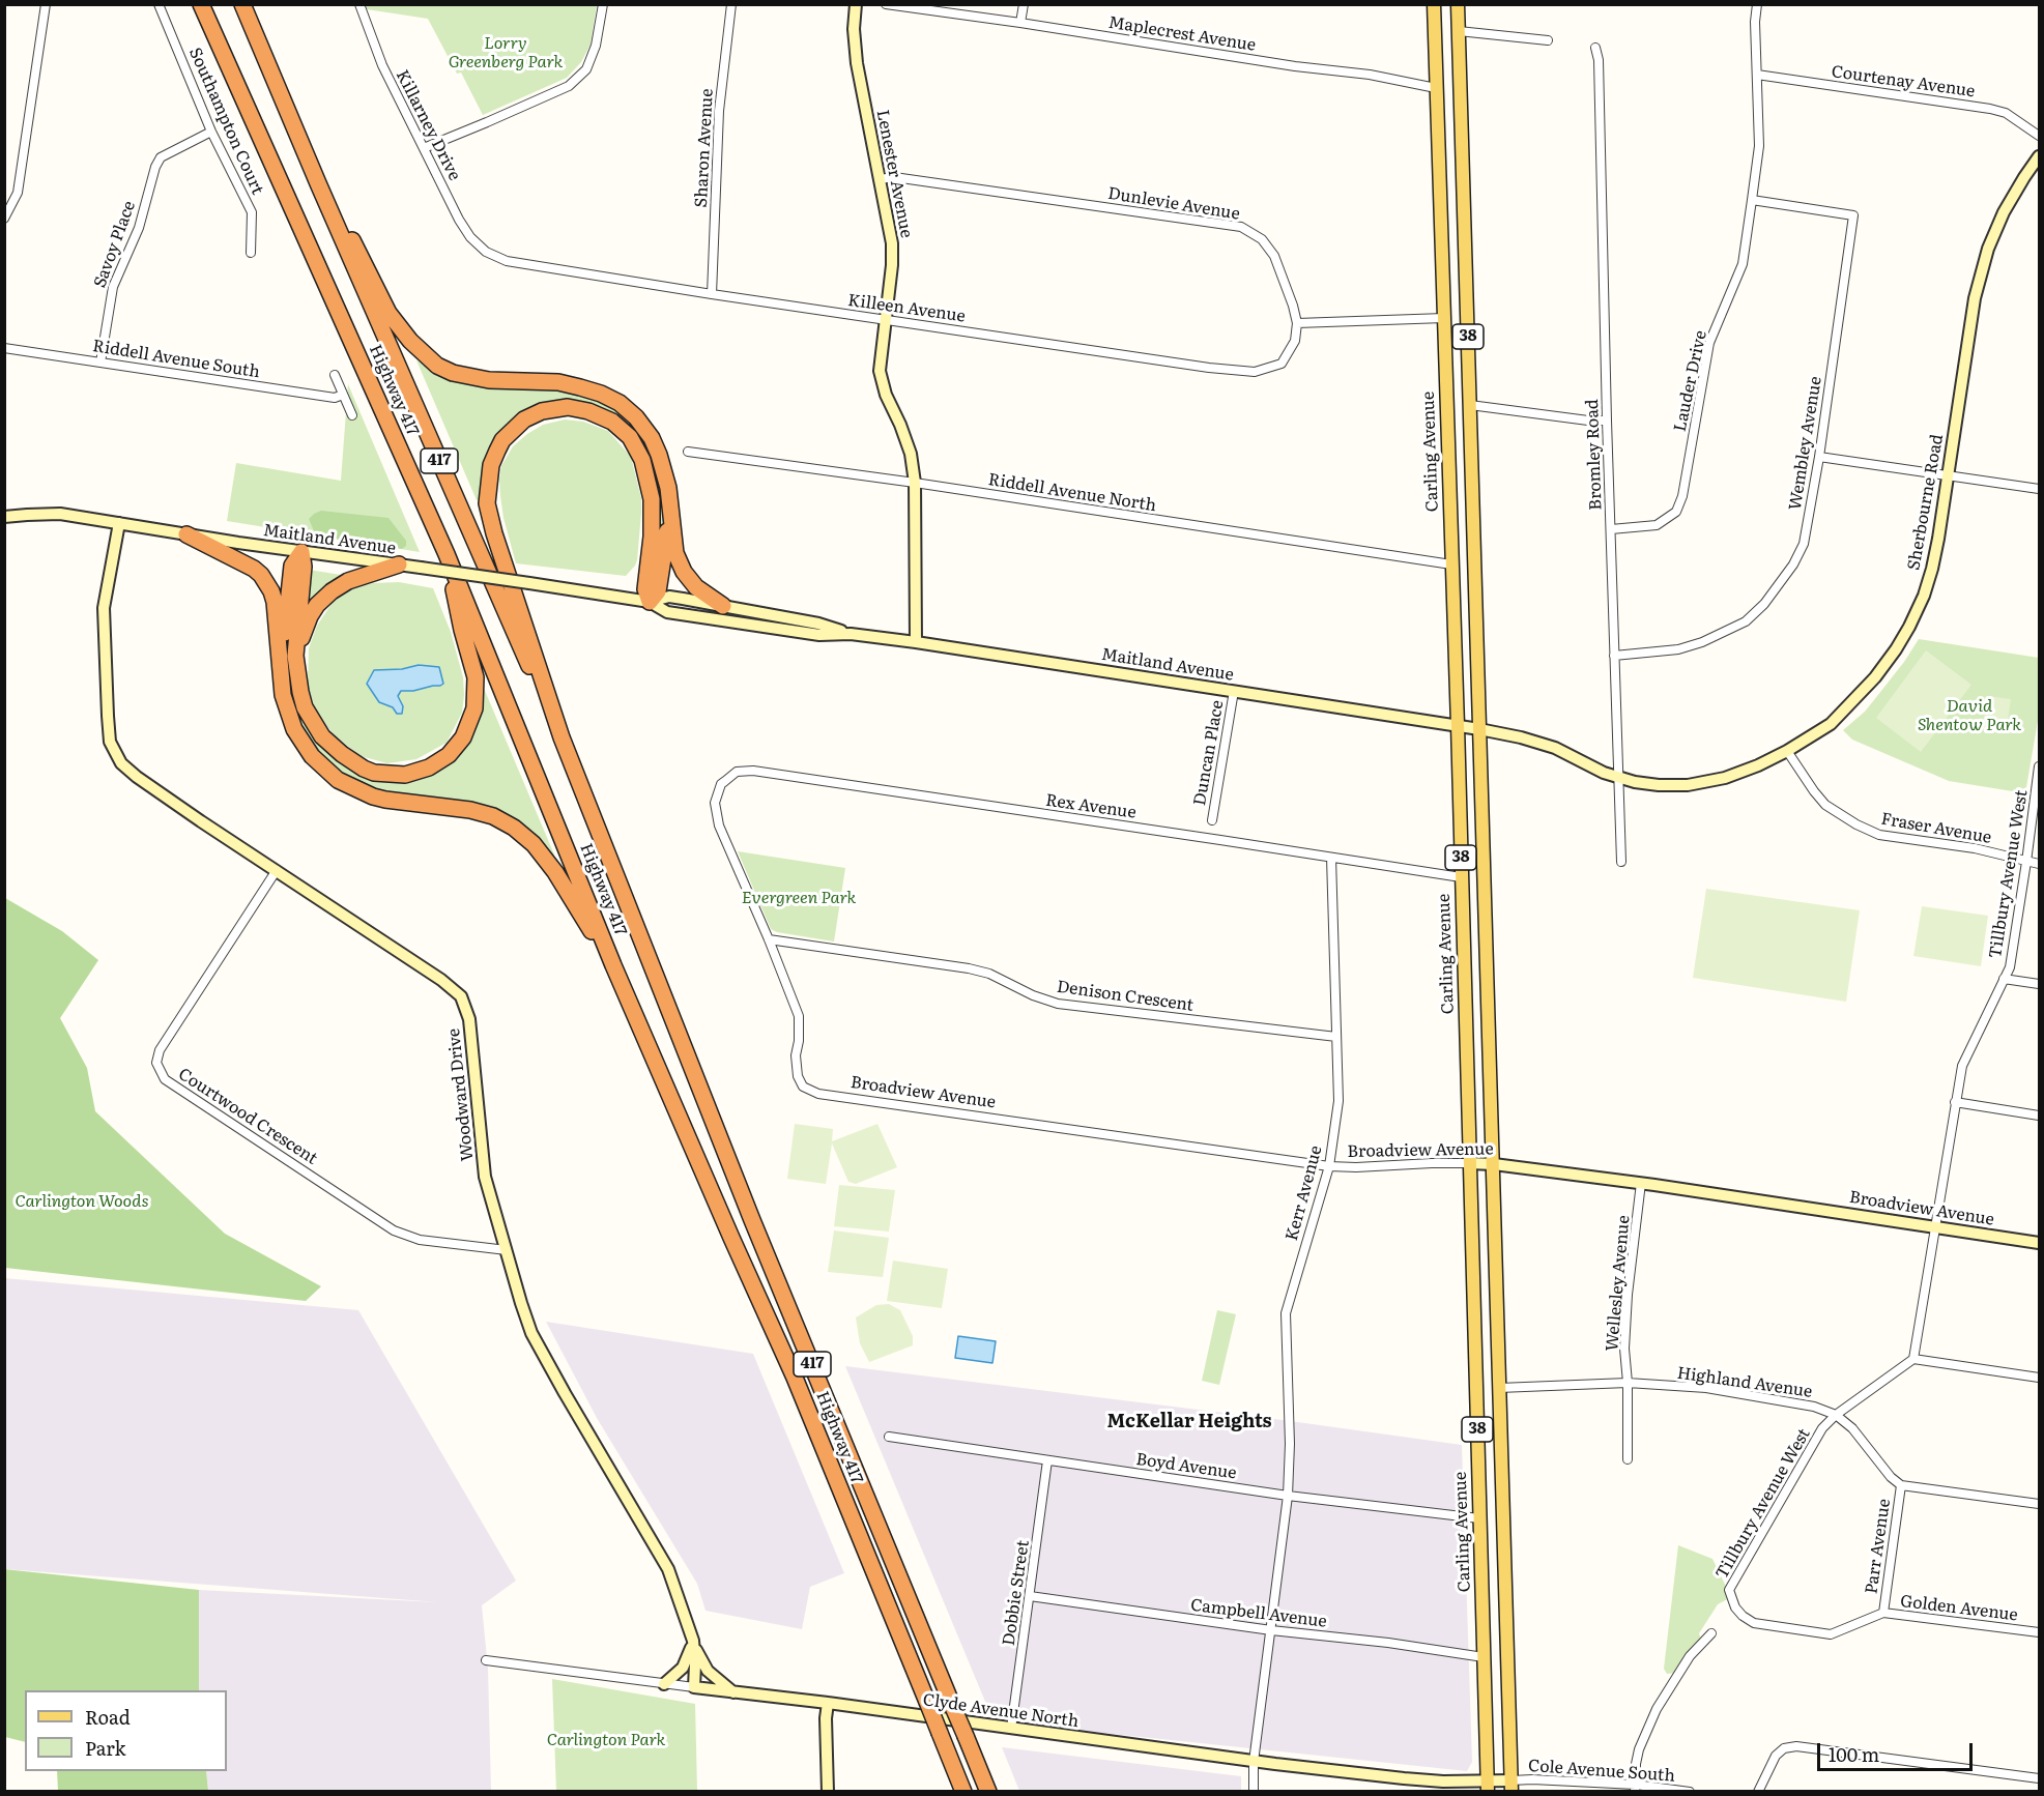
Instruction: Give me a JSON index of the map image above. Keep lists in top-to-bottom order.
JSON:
{
  "streets": {
    "highway": ["Highway 417", "417"],
    "main road": ["38", "Carling Avenue"],
    "street": [
      "Maplecrest Avenue",
      "Courtenay Avenue",
      "Southampton Court",
      "Killarney Drive",
      "Sharon Avenue",
      "Lenester Avenue",
      "Dunlevie Avenue",
      "Savoy Place",
      "Killeen Avenue",
      "Riddell Avenue South",
      "Lauder Drive",
      "Wembley Avenue",
      "Bromley Road",
      "Riddell Avenue North",
      "Sherbourne Road",
      "Maitland Avenue",
      "Duncan Place",
      "Rex Avenue",
      "Fraser Avenue",
      "Tillbury Avenue West",
      "Denison Crescent",
      "Broadview Avenue",
      "Woodward Drive",
      "Courtwood Crescent",
      "Kerr Avenue",
      "Wellesley Avenue",
      "Highland Avenue",
      "Boyd Avenue",
      "Parr Avenue",
      "Dobbie Street",
      "Golden Avenue",
      "Campbell Avenue",
      "Clyde Avenue North",
      "Cole Avenue South"
    ]
  },
  "crossings": [
    ["Maplecrest Avenue", "Carling Avenue"],
    ["Courtenay Avenue", "Lauder Drive"],
    ["Southampton Court", "Savoy Place"],
    ["Killarney Drive", "Killeen Avenue"],
    ["Sharon Avenue", "Killeen Avenue"],
    ["Lenester Avenue", "Dunlevie Avenue"],
    ["Lenester Avenue", "Killeen Avenue"],
    ["Lenester Avenue", "Riddell Avenue North"],
    ["Lenester Avenue", "Maitland Avenue"],
    ["Dunlevie Avenue", "Killeen Avenue"],
    ["Savoy Place", "Riddell Avenue South"],
    ["38", "Sherbourne Road"],
    ["38", "Maitland Avenue"],
    ["38", "Broadview Avenue"],
    ["38", "Highland Avenue"],
    ["38", "Clyde Avenue North"],
    ["38", "Cole Avenue South"],
    ["Lauder Drive", "Wembley Avenue"],
    ["Lauder Drive", "Bromley Road"],
    ["Wembley Avenue", "Bromley Road"],
    ["Carling Avenue", "Riddell Avenue North"],
    ["Carling Avenue", "Maitland Avenue"],
    ["Carling Avenue", "Rex Avenue"],
    ["Carling Avenue", "Broadview Avenue"],
    ["Carling Avenue", "Boyd Avenue"],
    ["Carling Avenue", "Campbell Avenue"],
    ["Carling Avenue", "Clyde Avenue North"],
    ["Bromley Road", "Sherbourne Road"],
    ["Sherbourne Road", "Maitland Avenue"],
    ["Sherbourne Road", "Fraser Avenue"],
    ["Maitland Avenue", "Duncan Place"],
    ["Maitland Avenue", "Woodward Drive"],
    ["Rex Avenue", "Denison Crescent"],
    ["Rex Avenue", "Broadview Avenue"],
    ["Rex Avenue", "Kerr Avenue"],
    ["Fraser Avenue", "Tillbury Avenue West"],
    ["Tillbury Avenue West", "Broadview Avenue"],
    ["Tillbury Avenue West", "Highland Avenue"],
    ["Tillbury Avenue West", "Golden Avenue"],
    ["Denison Crescent", "Broadview Avenue"],
    ["Denison Crescent", "Kerr Avenue"],
    ["Broadview Avenue", "Kerr Avenue"],
    ["Broadview Avenue", "Wellesley Avenue"],
    ["Woodward Drive", "Courtwood Crescent"],
    ["Woodward Drive", "Clyde Avenue North"],
    ["Kerr Avenue", "Boyd Avenue"],
    ["Kerr Avenue", "Campbell Avenue"],
    ["Kerr Avenue", "Clyde Avenue North"],
    ["Wellesley Avenue", "Highland Avenue"],
    ["Boyd Avenue", "Dobbie Street"],
    ["Parr Avenue", "Golden Avenue"],
    ["Dobbie Street", "Campbell Avenue"],
    ["Dobbie Street", "Clyde Avenue North"],
    ["Clyde Avenue North", "Cole Avenue South"]
  ],
  "districts": ["McKellar Heights"],
  "parks": [
    "Lorry Greenberg Park",
    "David Shentow Park",
    "Evergreen Park",
    "Carlington Woods",
    "Carlington Park"
  ],
  "legend": ["Road", "Park"],
  "scale_bar": "100 m"
}
